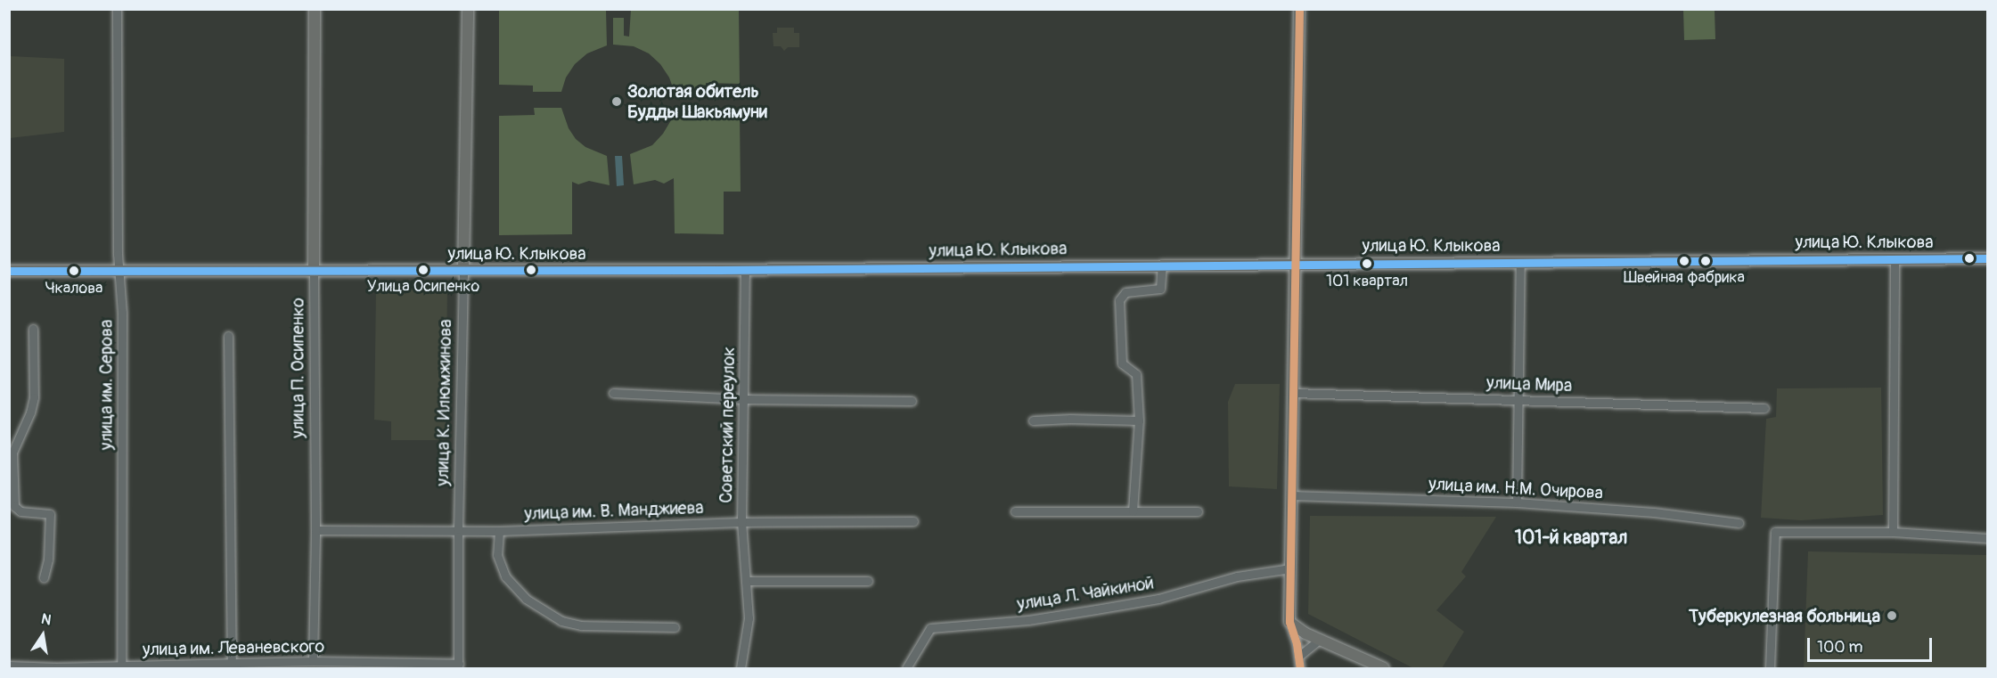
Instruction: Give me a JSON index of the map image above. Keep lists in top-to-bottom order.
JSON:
{
  "streets": {
    "main road": ["улица Ю. Клыкова", "улица П. Осипенко", "улица К. Илюмжинова"],
    "street": [
      "улица Мира",
      "улица им. Серова",
      "Советский переулок",
      "улица им. Н.М. Очирова",
      "улица им. В. Манджиева",
      "улица Л. Чайкиной",
      "улица им. Леваневского"
    ]
  },
  "crossings": [
    ["улица Ю. Клыкова", "улица П. Осипенко"],
    ["улица Ю. Клыкова", "улица им. Серова"],
    ["улица Ю. Клыкова", "улица К. Илюмжинова"],
    ["улица Ю. Клыкова", "Советский переулок"],
    ["улица П. Осипенко", "улица им. В. Манджиева"],
    ["улица П. Осипенко", "улица им. Леваневского"],
    ["улица им. Серова", "улица им. Леваневского"],
    ["улица К. Илюмжинова", "улица им. В. Манджиева"],
    ["улица К. Илюмжинова", "улица им. Леваневского"],
    ["Советский переулок", "улица им. В. Манджиева"]
  ],
  "districts": ["101-й квартал"],
  "places": [
    "Золотая обитель Будды Шакьямуни",
    "Швейная фабрика",
    "101 квартал",
    "Улица Осипенко",
    "Чкалова",
    "Туберкулезная больница"
  ],
  "scale_bar": "100 m",
  "north": "top"
}
